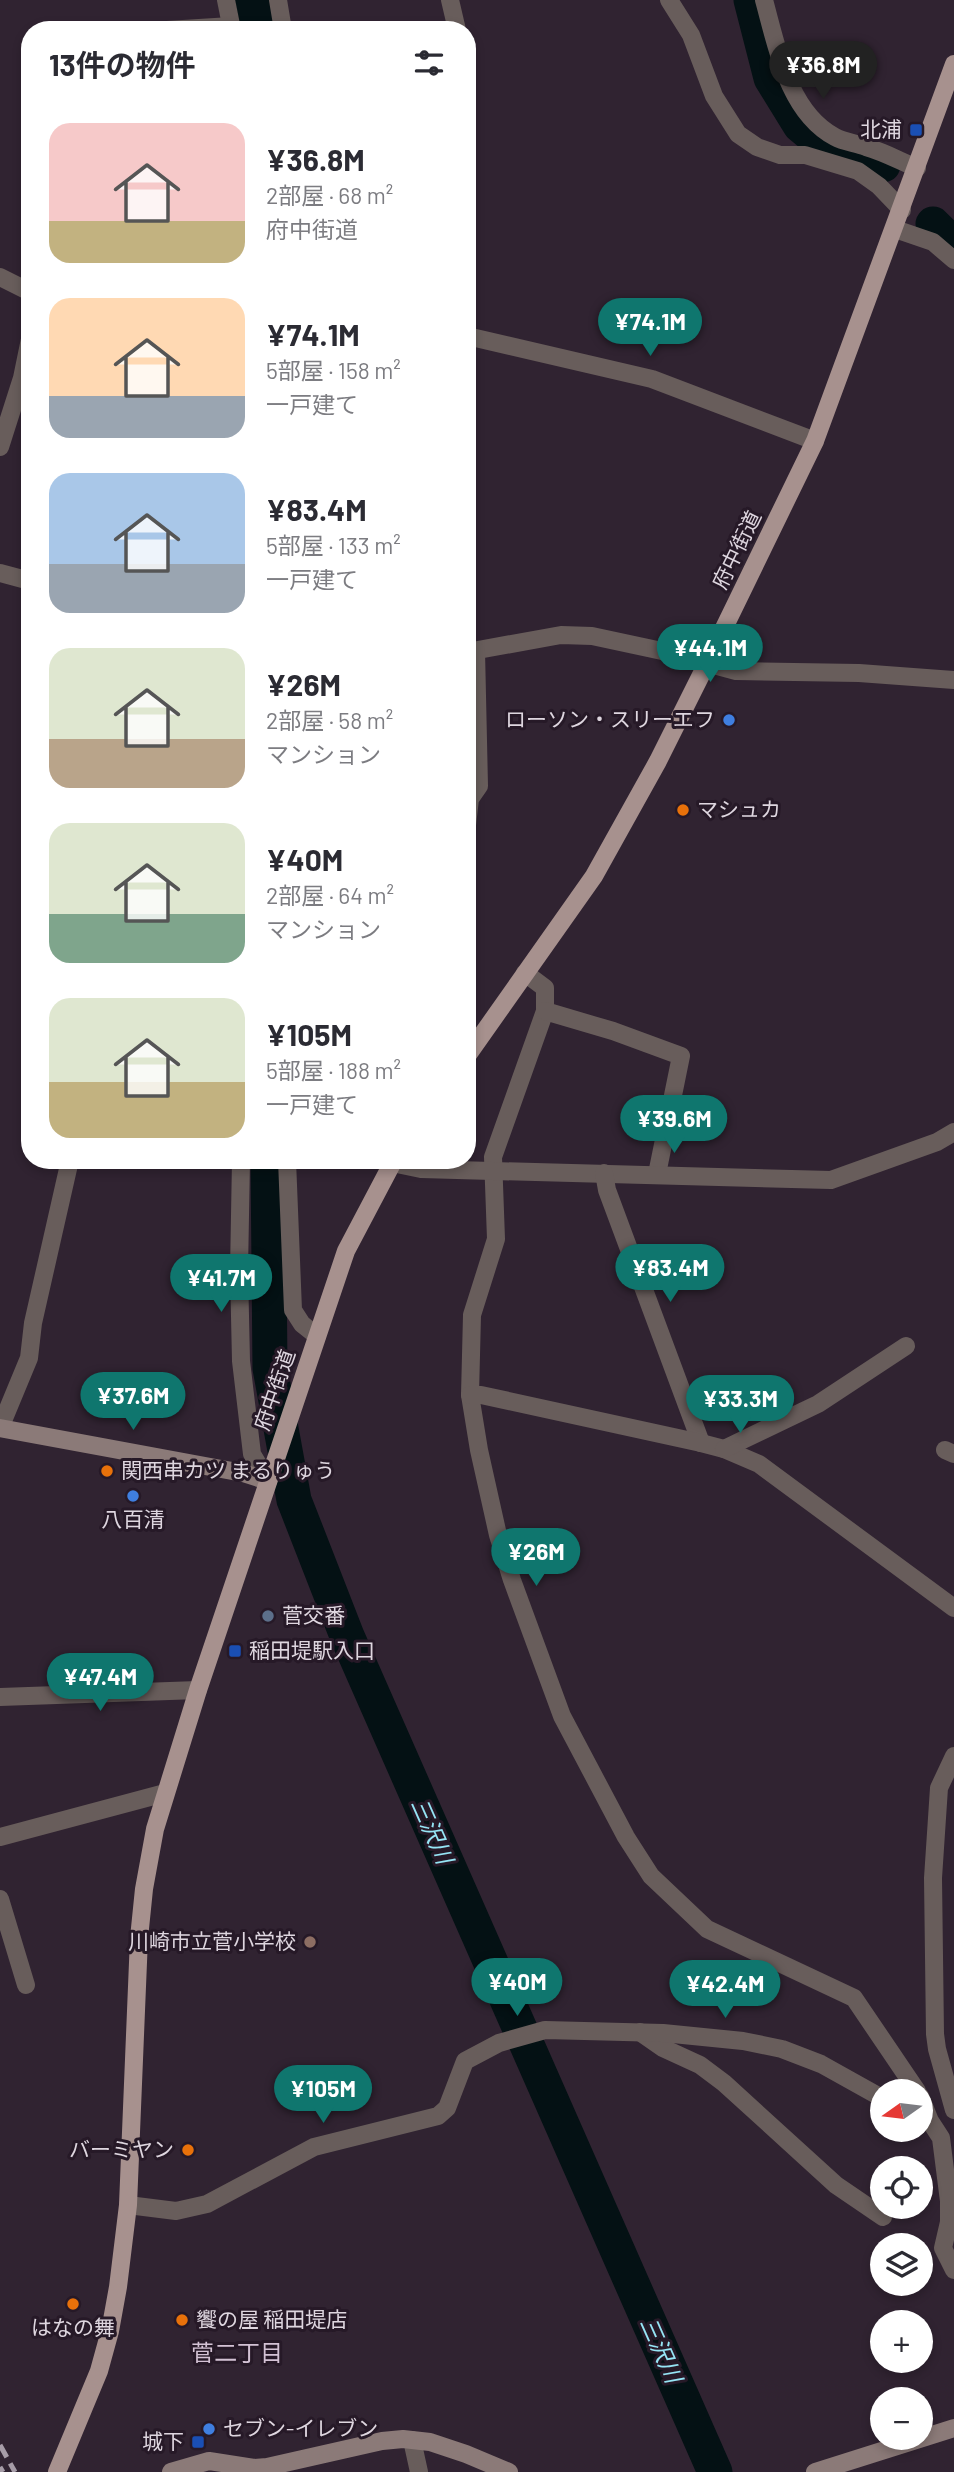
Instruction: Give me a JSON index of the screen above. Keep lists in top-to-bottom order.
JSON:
{
  "streets": {
    "main road": ["府中街道"]
  },
  "districts": ["菅二丁目"],
  "water": ["三沢川"],
  "places": {
    "transit": ["北浦", "稲田堤駅入口", "城下"],
    "other": [
      "ローソン・スリーエフ",
      "マシュカ",
      "関西串カツ まるりゅう",
      "八百清",
      "菅交番",
      "川崎市立菅小学校",
      "バーミヤン",
      "はなの舞",
      "饗の屋 稲田堤店",
      "セブン-イレブン"
    ]
  },
  "north": "left",
  "page": {
    "heading": "13件の物件",
    "price": [
      "¥36.8M",
      "¥74.1M",
      "¥44.1M",
      "¥39.6M",
      "¥83.4M",
      "¥41.7M",
      "¥37.6M",
      "¥33.3M",
      "¥26M",
      "¥47.4M",
      "¥40M",
      "¥42.4M",
      "¥105M"
    ],
    "list": [
      {
        "name": "¥36.8M",
        "note": "2部屋 · 68 m² · 府中街道"
      },
      {
        "name": "¥74.1M",
        "note": "5部屋 · 158 m² · 一戸建て"
      },
      {
        "name": "¥83.4M",
        "note": "5部屋 · 133 m² · 一戸建て"
      },
      {
        "name": "¥26M",
        "note": "2部屋 · 58 m² · マンション"
      },
      {
        "name": "¥40M",
        "note": "2部屋 · 64 m² · マンション"
      },
      {
        "name": "¥105M",
        "note": "5部屋 · 188 m² · 一戸建て"
      }
    ],
    "map_buttons": ["+", "−"]
  }
}
